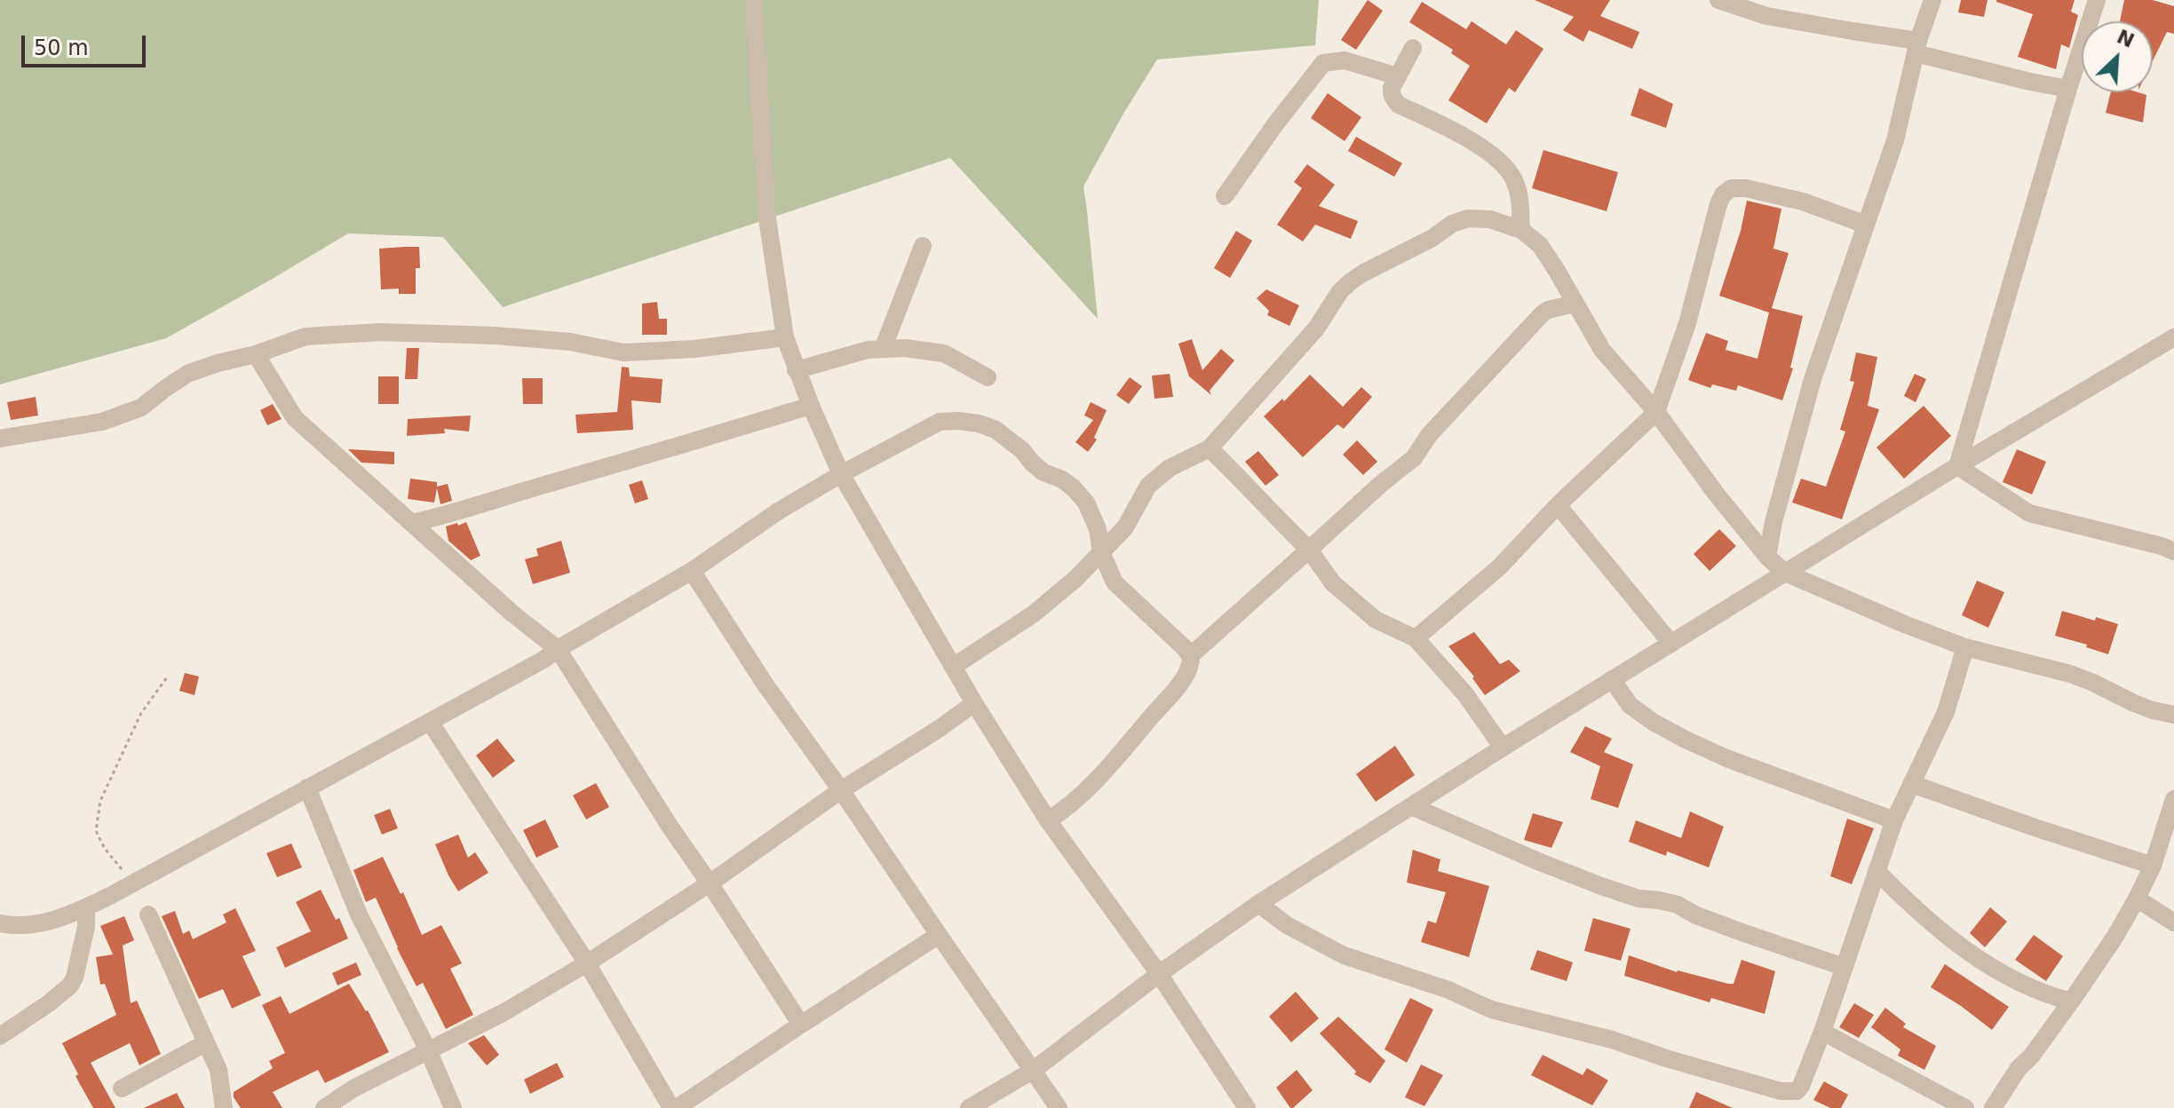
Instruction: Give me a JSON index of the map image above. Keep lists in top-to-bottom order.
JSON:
{
  "scale_bar": "50 m",
  "north": "top right"
}
